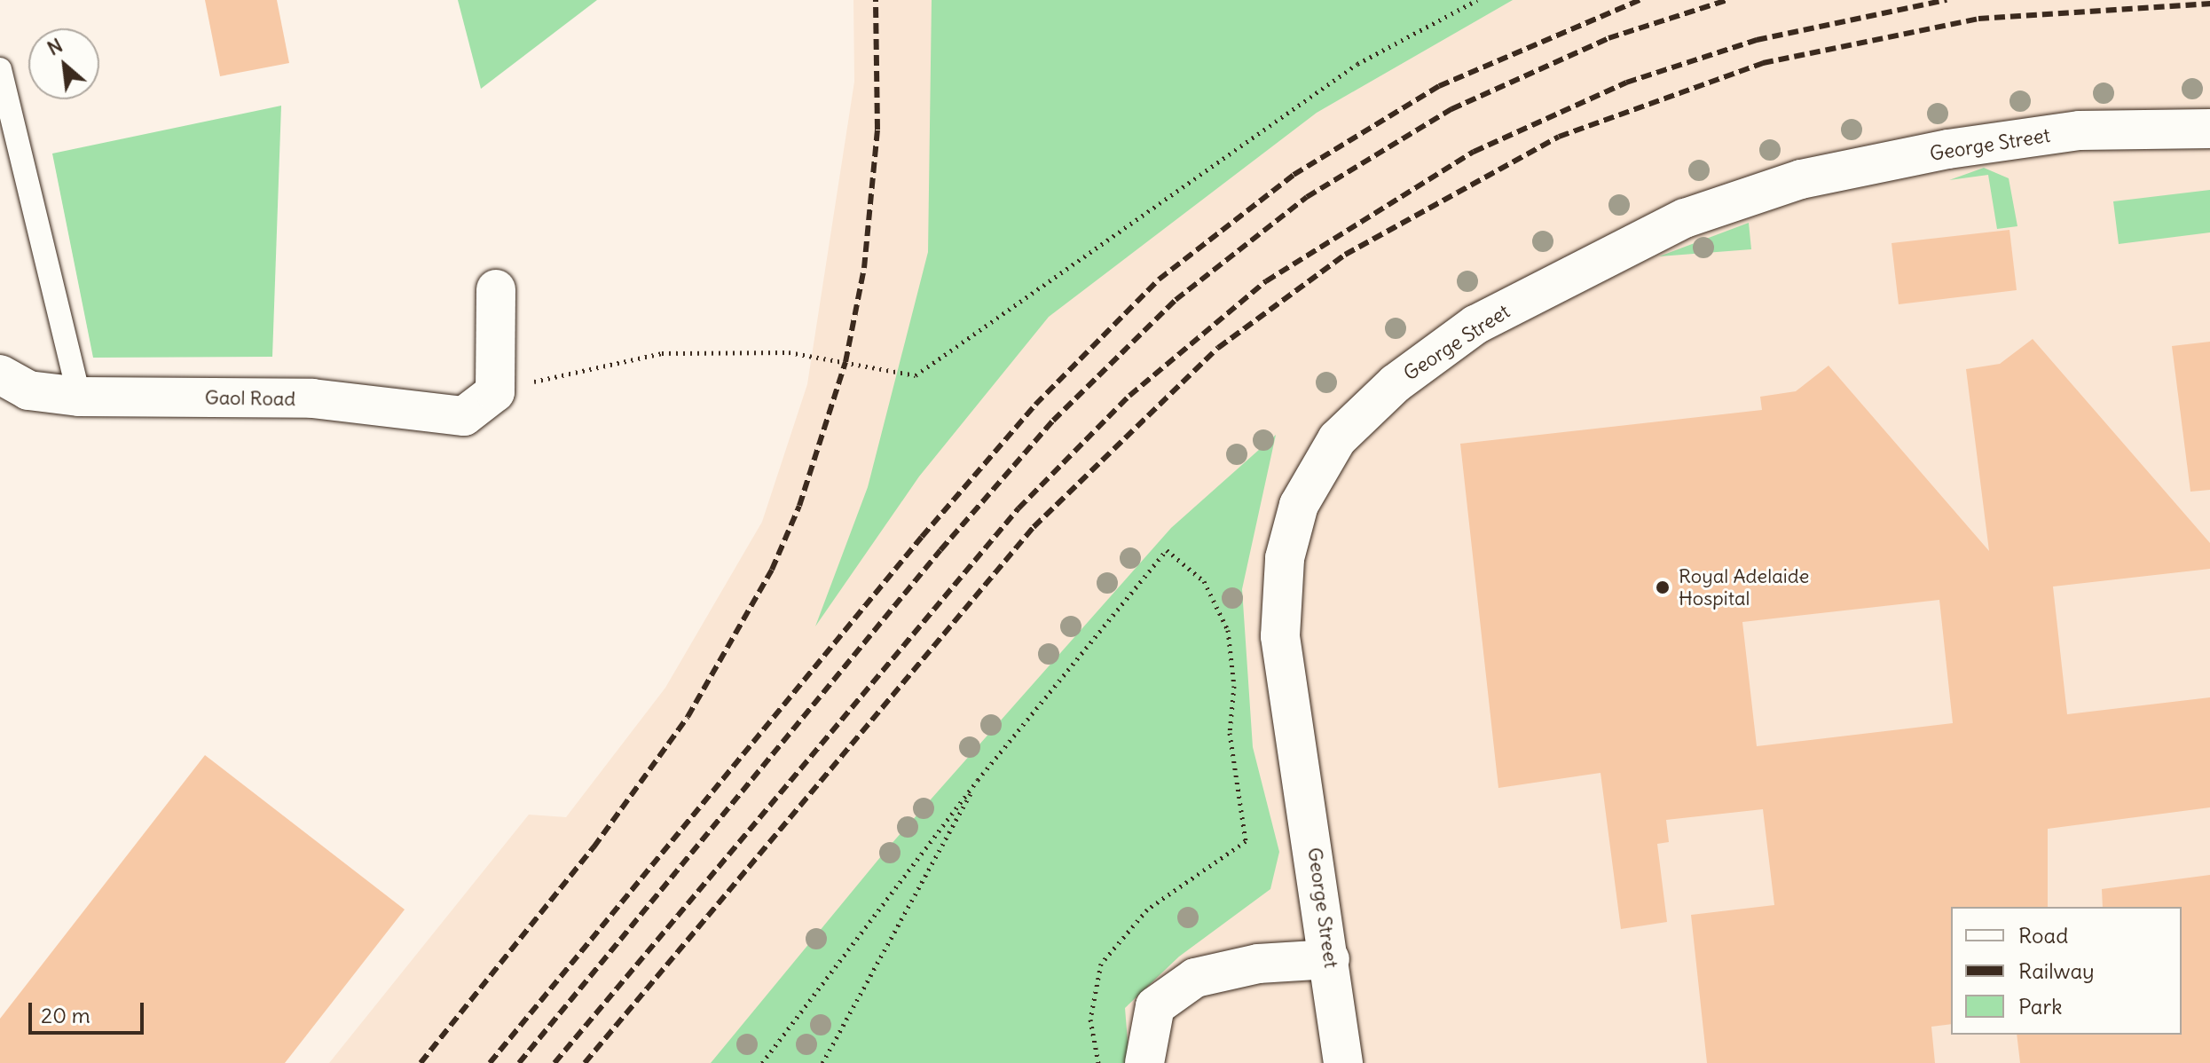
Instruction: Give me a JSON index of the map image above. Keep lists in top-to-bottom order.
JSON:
{
  "streets": {
    "street": ["George Street", "Gaol Road"]
  },
  "places": ["Royal Adelaide Hospital"],
  "legend": ["Road", "Railway", "Park"],
  "scale_bar": "20 m",
  "north": "top left"
}
